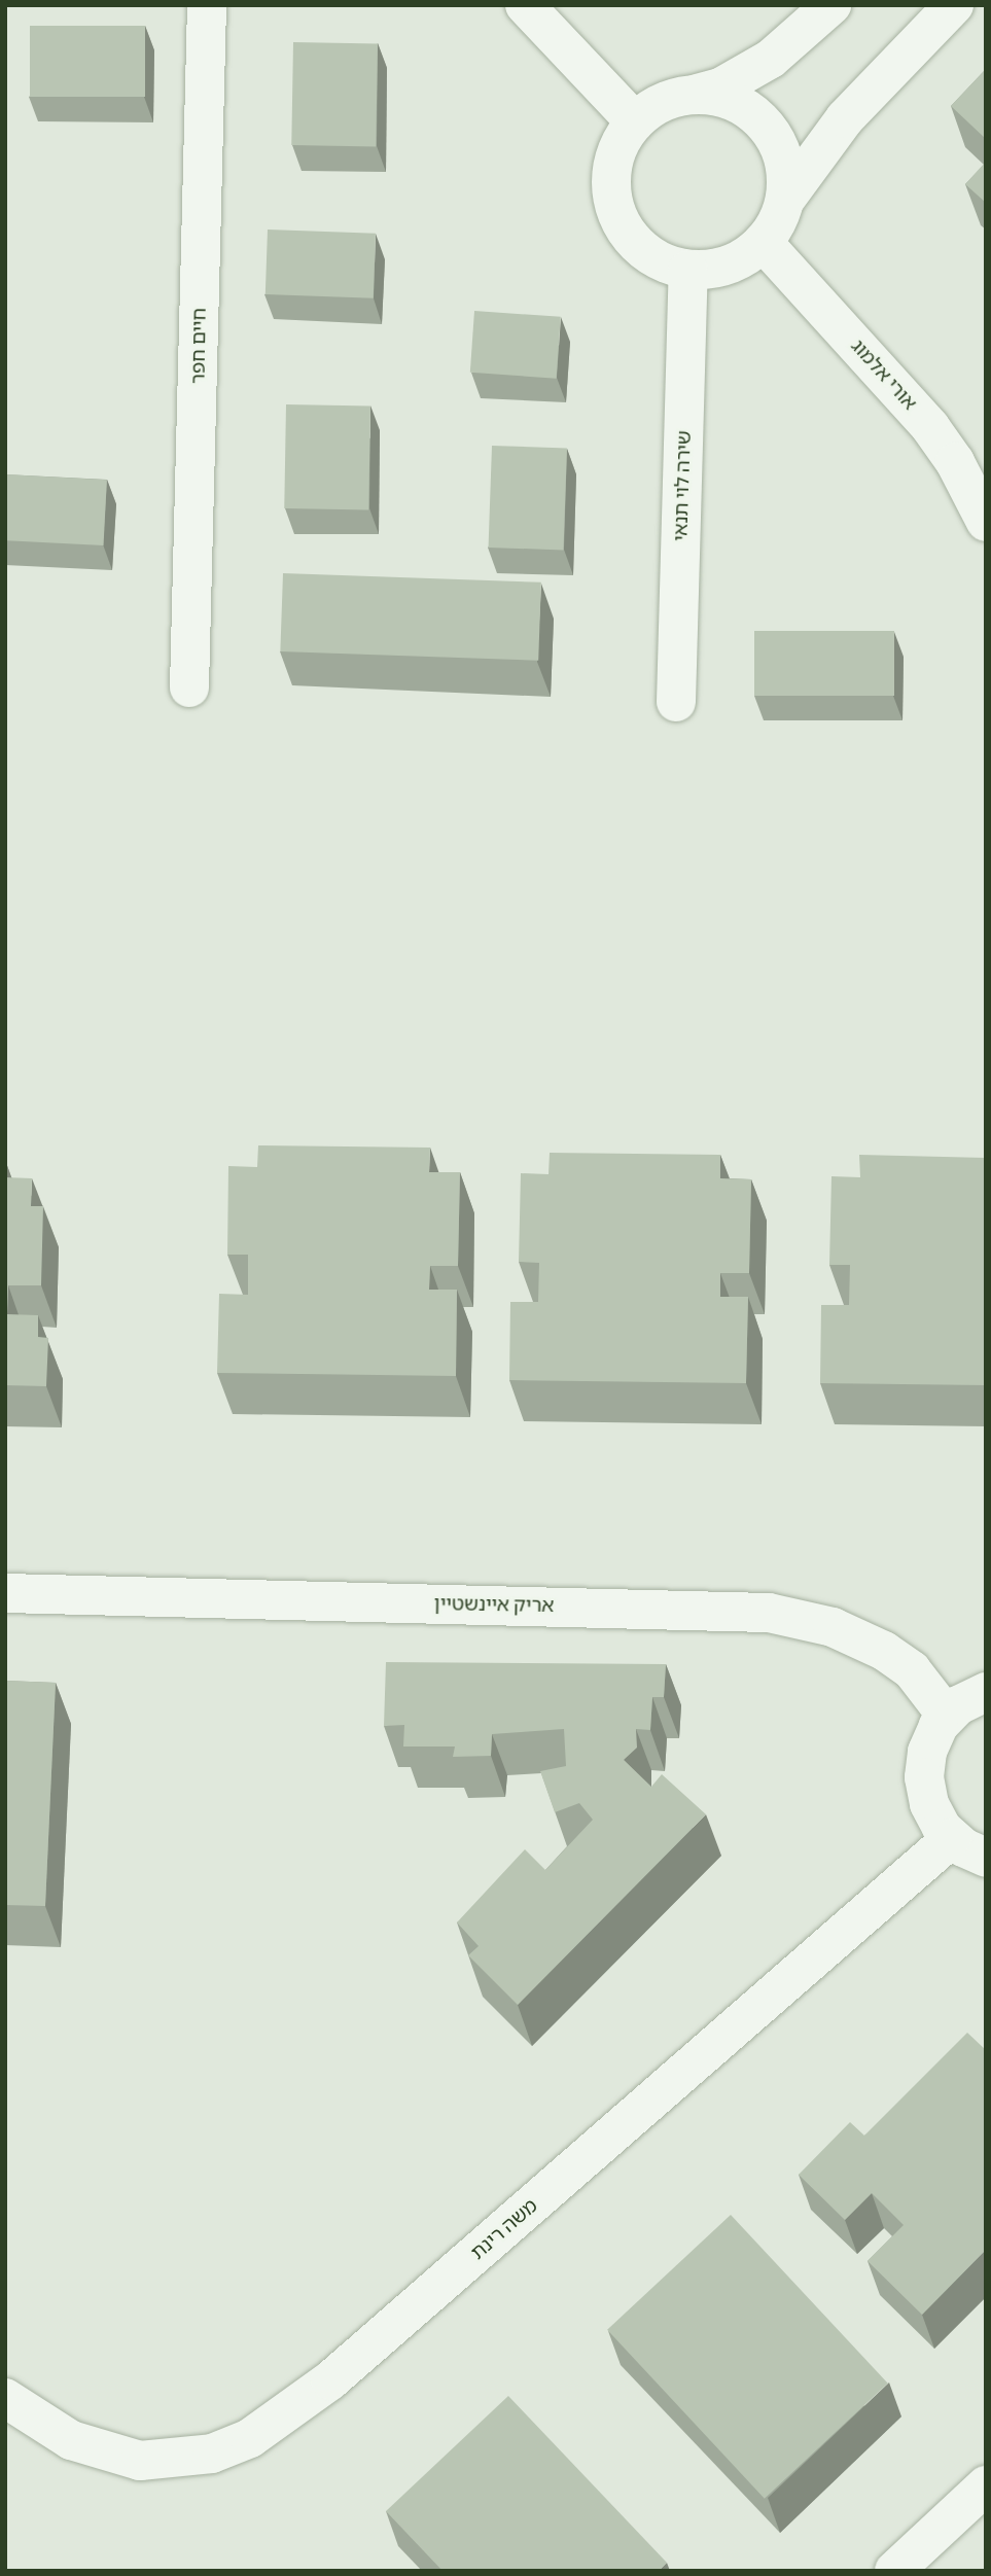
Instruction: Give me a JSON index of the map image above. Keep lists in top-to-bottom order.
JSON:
{
  "streets": {
    "street": [
      "חיים חפר",
      "אורי אלמוג",
      "שירה לוי תנאי",
      "אריק איינשטיין",
      "משה רינת"
    ]
  },
  "crossings": [
    ["אורי אלמוג", "שירה לוי תנאי"]
  ]
}
